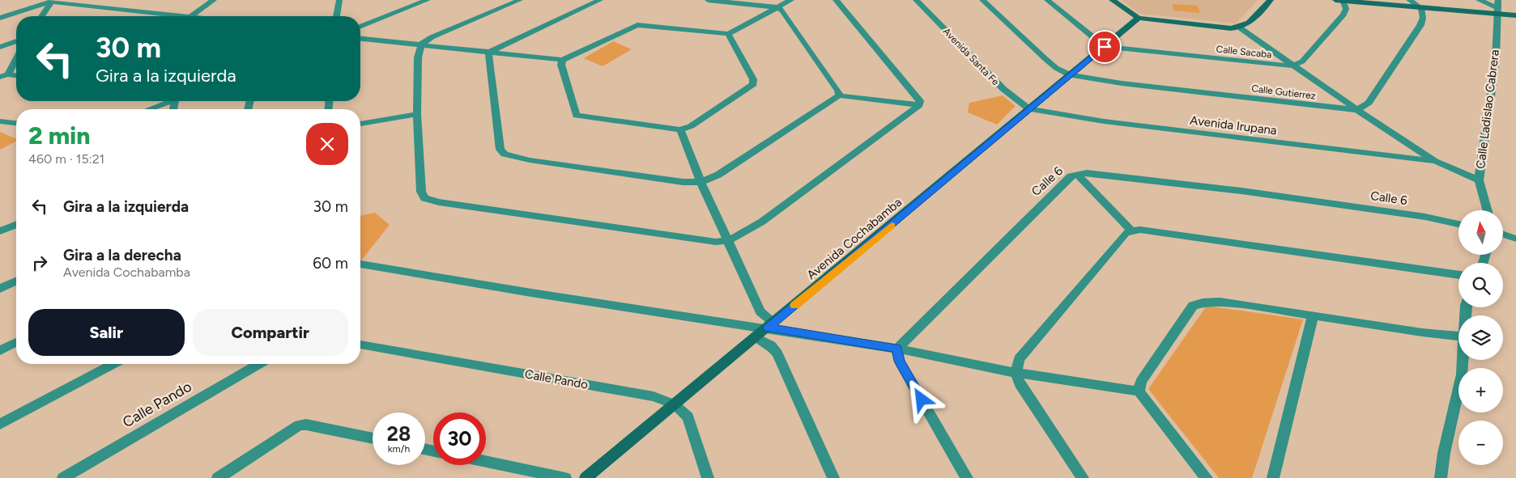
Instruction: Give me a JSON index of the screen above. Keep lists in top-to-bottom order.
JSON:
{
  "streets": {
    "street": [
      "Calle Sacaba",
      "Avenida Santa Fe",
      "Calle Gutierrez",
      "Calle Ladislao Cabrera",
      "Avenida Irupana",
      "Calle 6",
      "Avenida Cochabamba",
      "Calle Pando"
    ]
  },
  "crossings": [
    ["Calle Sacaba", "Avenida Cochabamba"],
    ["Avenida Santa Fe", "Avenida Irupana"],
    ["Avenida Santa Fe", "Avenida Cochabamba"],
    ["Calle Gutierrez", "Avenida Cochabamba"],
    ["Avenida Irupana", "Avenida Cochabamba"],
    ["Avenida Cochabamba", "Calle Pando"]
  ],
  "north": "top",
  "page": {
    "turn": ["30 m", "Gira a la izquierda"],
    "heading": ["2 min", "460 m · 15:21"],
    "list": [
      {
        "name": "Gira a la izquierda",
        "value": "30 m"
      },
      {
        "name": "Gira a la derecha",
        "note": "Avenida Cochabamba",
        "value": "60 m"
      }
    ],
    "map_buttons": ["+", "−"],
    "buttons": ["Salir", "Compartir"],
    "speed": "28 km/h",
    "limit": "30"
  }
}
